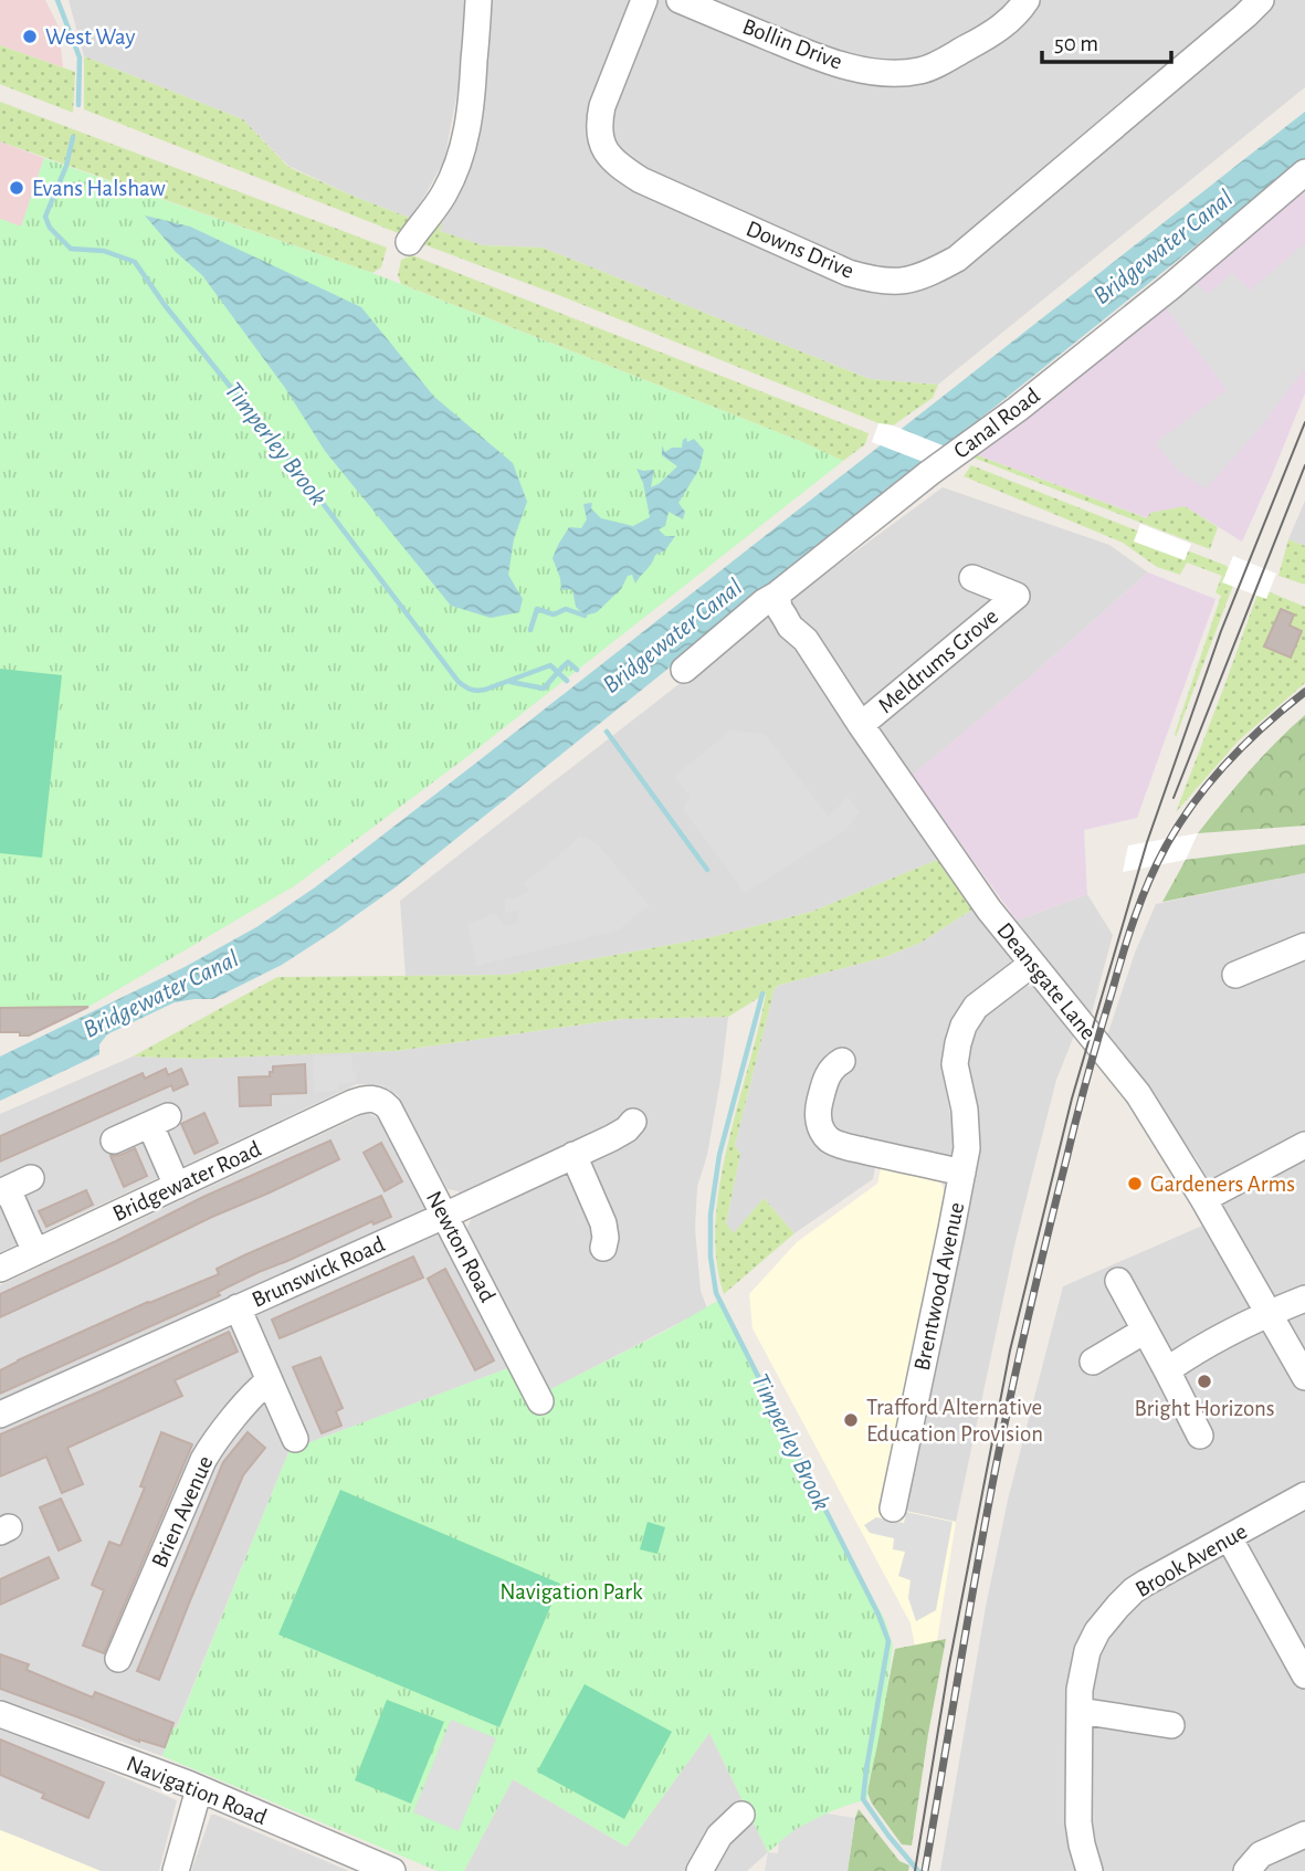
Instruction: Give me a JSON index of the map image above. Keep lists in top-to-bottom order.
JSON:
{
  "streets": {
    "street": [
      "Bollin Drive",
      "Downs Drive",
      "Canal Road",
      "Meldrums Grove",
      "Deansgate Lane",
      "Bridgewater Road",
      "Newton Road",
      "Brunswick Road",
      "Brentwood Avenue",
      "Brien Avenue",
      "Brook Avenue",
      "Navigation Road"
    ]
  },
  "crossings": [
    ["Canal Road", "Deansgate Lane"],
    ["Meldrums Grove", "Deansgate Lane"],
    ["Deansgate Lane", "Brentwood Avenue"],
    ["Bridgewater Road", "Newton Road"],
    ["Newton Road", "Brunswick Road"]
  ],
  "water": ["Bridgewater Canal", "Timperley Brook"],
  "parks": ["Navigation Park"],
  "places": [
    "West Way",
    "Evans Halshaw",
    "Gardeners Arms",
    "Bright Horizons",
    "Trafford Alternative Education Provision"
  ],
  "scale_bar": "50 m"
}
